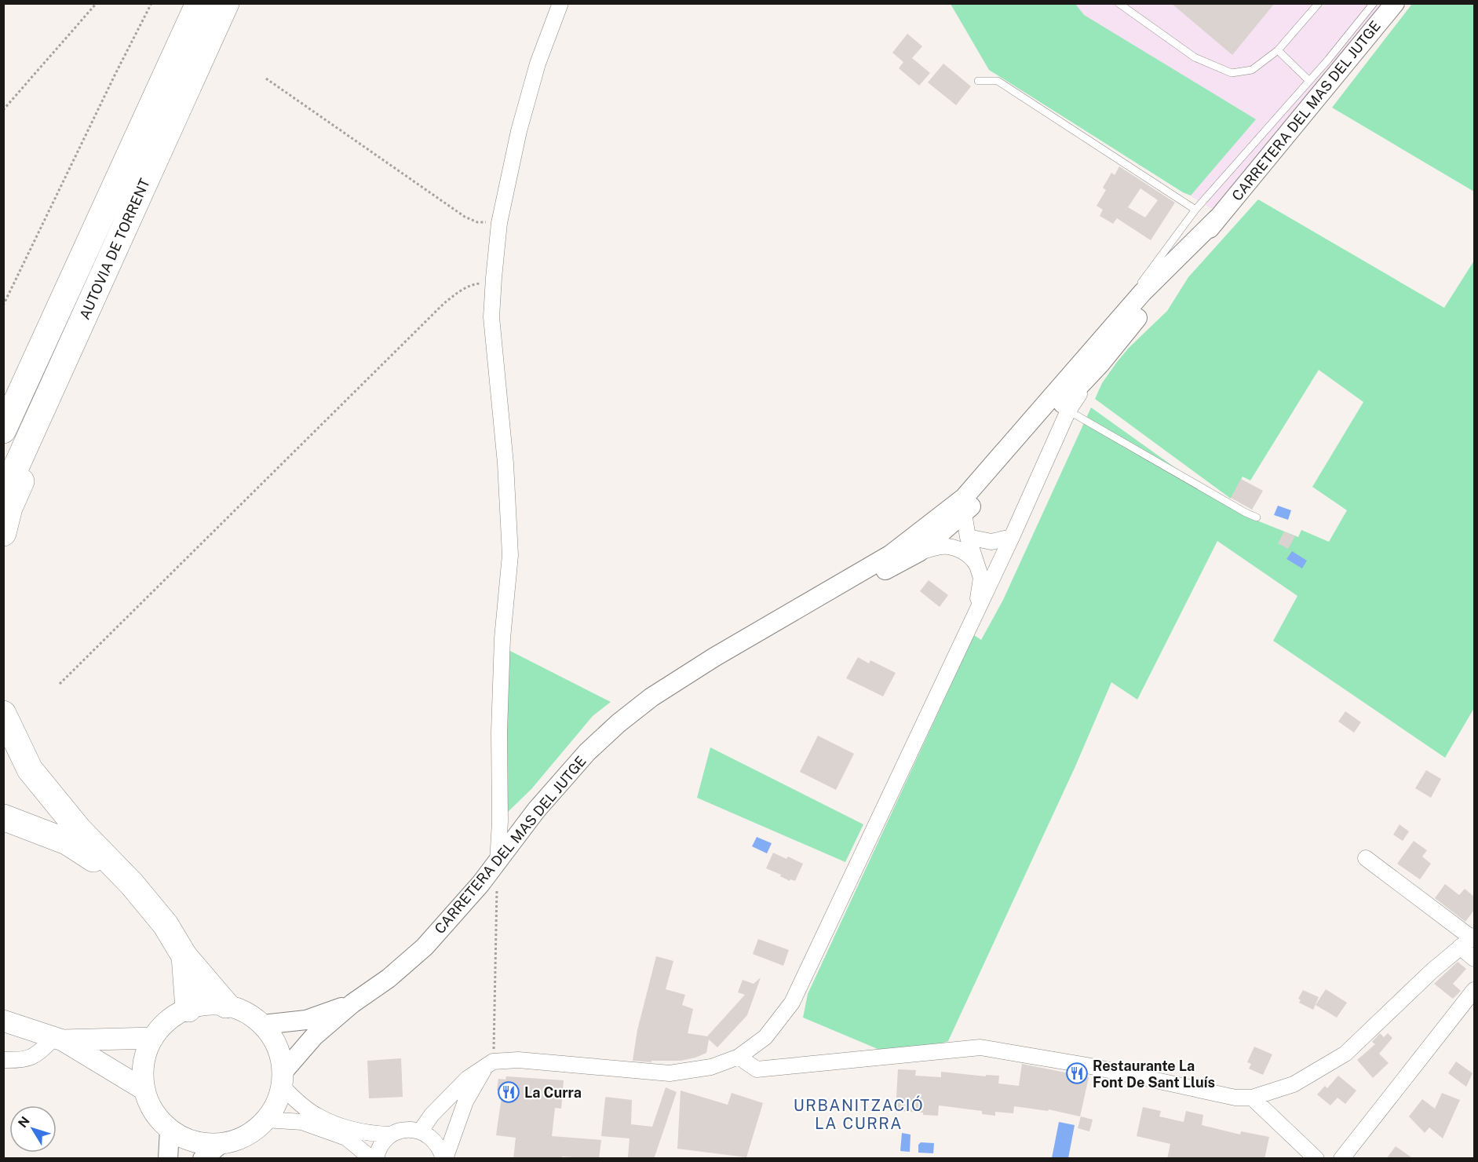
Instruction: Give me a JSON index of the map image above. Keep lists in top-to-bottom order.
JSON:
{
  "streets": {
    "highway": ["AUTOVIA DE TORRENT"],
    "street": ["CARRETERA DEL MAS DEL JUTGE"]
  },
  "districts": ["URBANITZACIÓ LA CURRA"],
  "places": {
    "restaurant": ["Restaurante La Font De Sant Lluís", "La Curra"]
  },
  "north": "top left"
}
